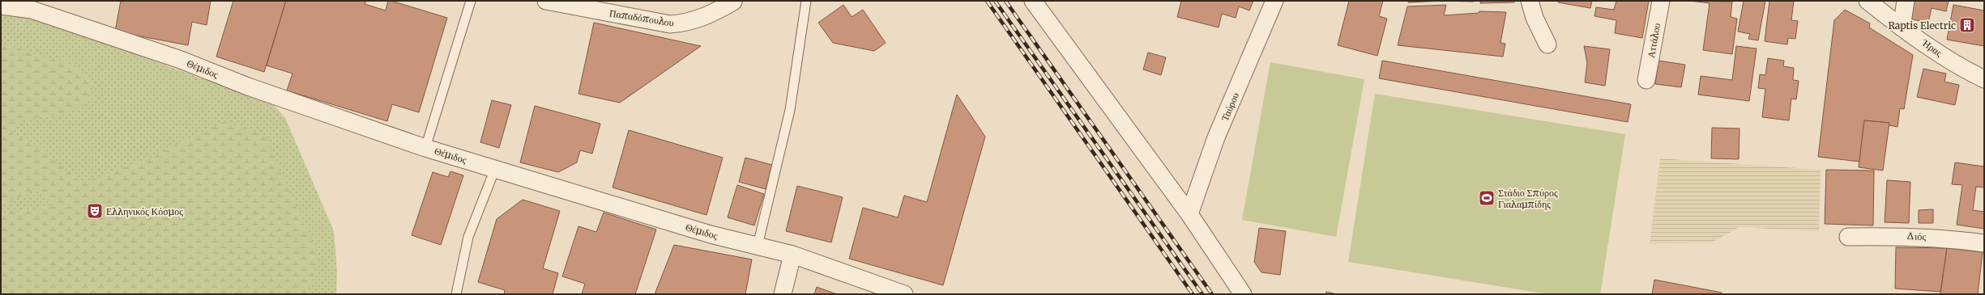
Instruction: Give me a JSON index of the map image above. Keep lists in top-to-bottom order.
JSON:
{
  "streets": {
    "street": [
      "Παπαδόπουλου",
      "Αττάλου",
      "Ήρας",
      "Θέμιδος",
      "Ταύρου",
      "Διός"
    ]
  },
  "places": {
    "building": ["Raptis Electric"],
    "sports": ["Στάδιο Σπύρος Γιαλαμπίδης"],
    "theatre": ["Ελληνικός Κόσμος"]
  }
}
